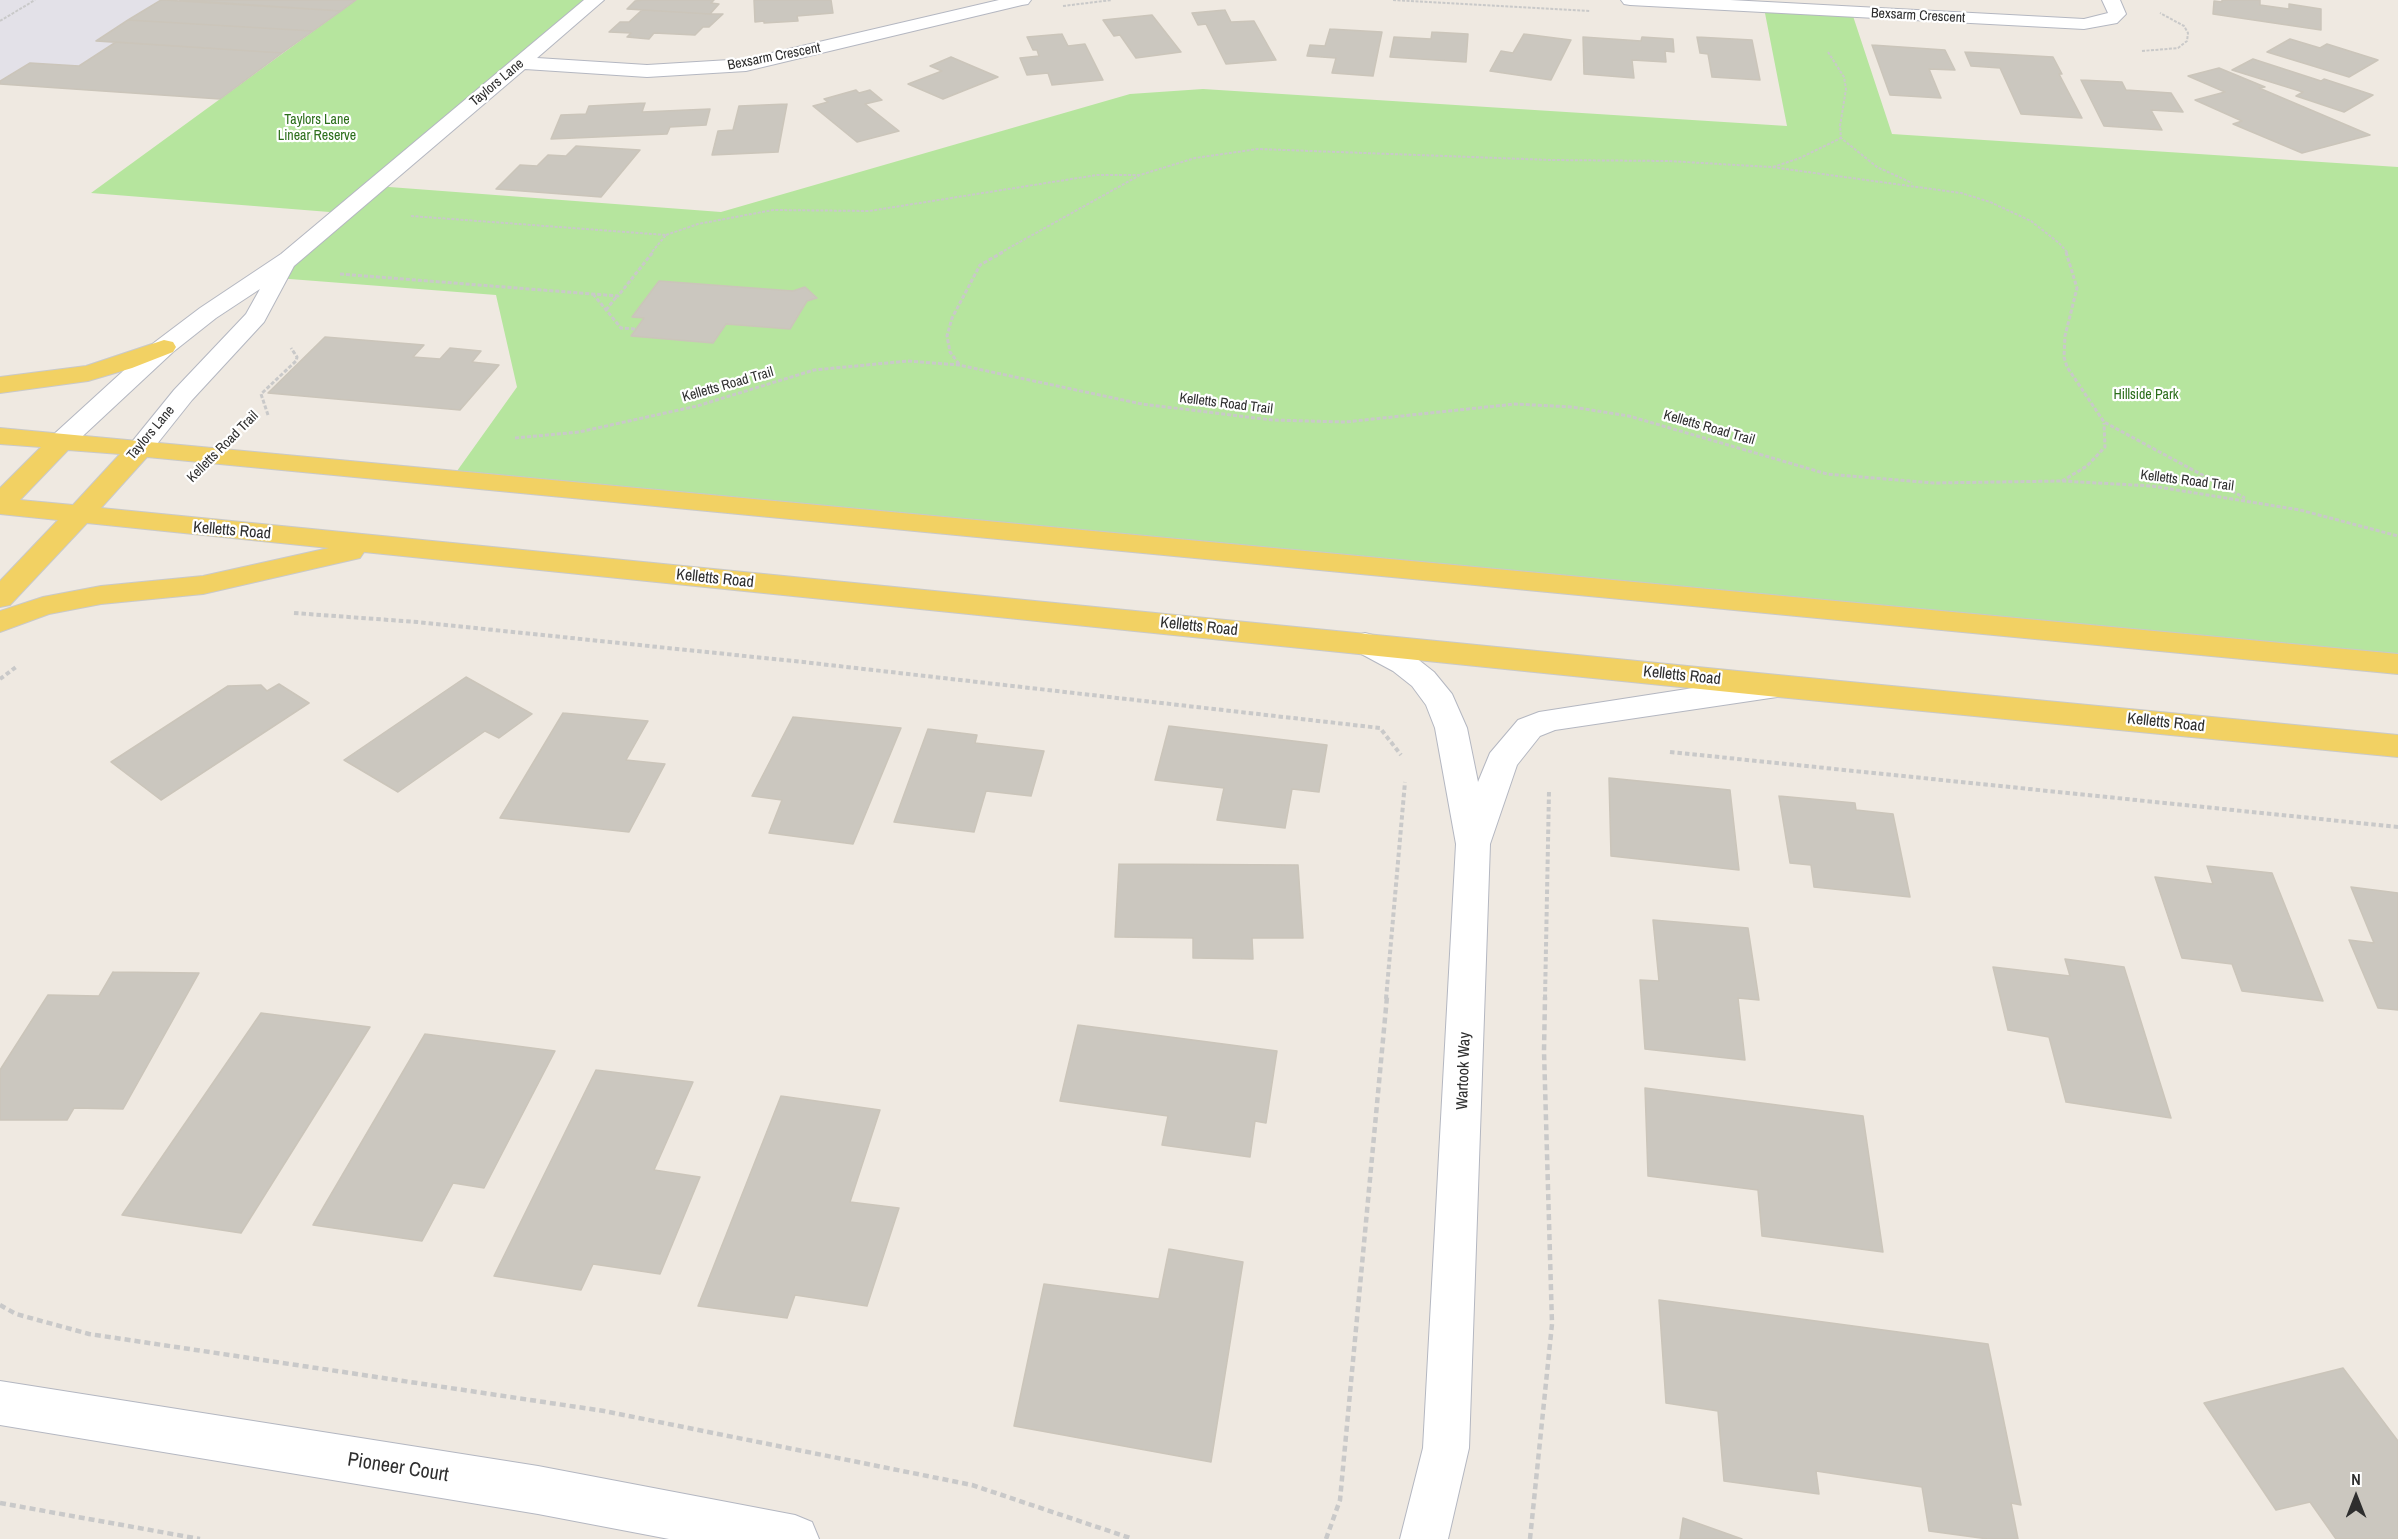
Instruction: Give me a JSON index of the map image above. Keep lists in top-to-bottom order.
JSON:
{
  "streets": {
    "main road": ["Taylors Lane", "Kelletts Road"],
    "street": ["Bexsarm Crescent", "Wartook Way", "Pioneer Court"],
    "path": ["Kelletts Road Trail"]
  },
  "crossings": [
    ["Bexsarm Crescent", "Taylors Lane"],
    ["Taylors Lane", "Kelletts Road"],
    ["Kelletts Road", "Wartook Way"]
  ],
  "parks": ["Taylors Lane Linear Reserve", "Hillside Park"],
  "north": "top"
}
